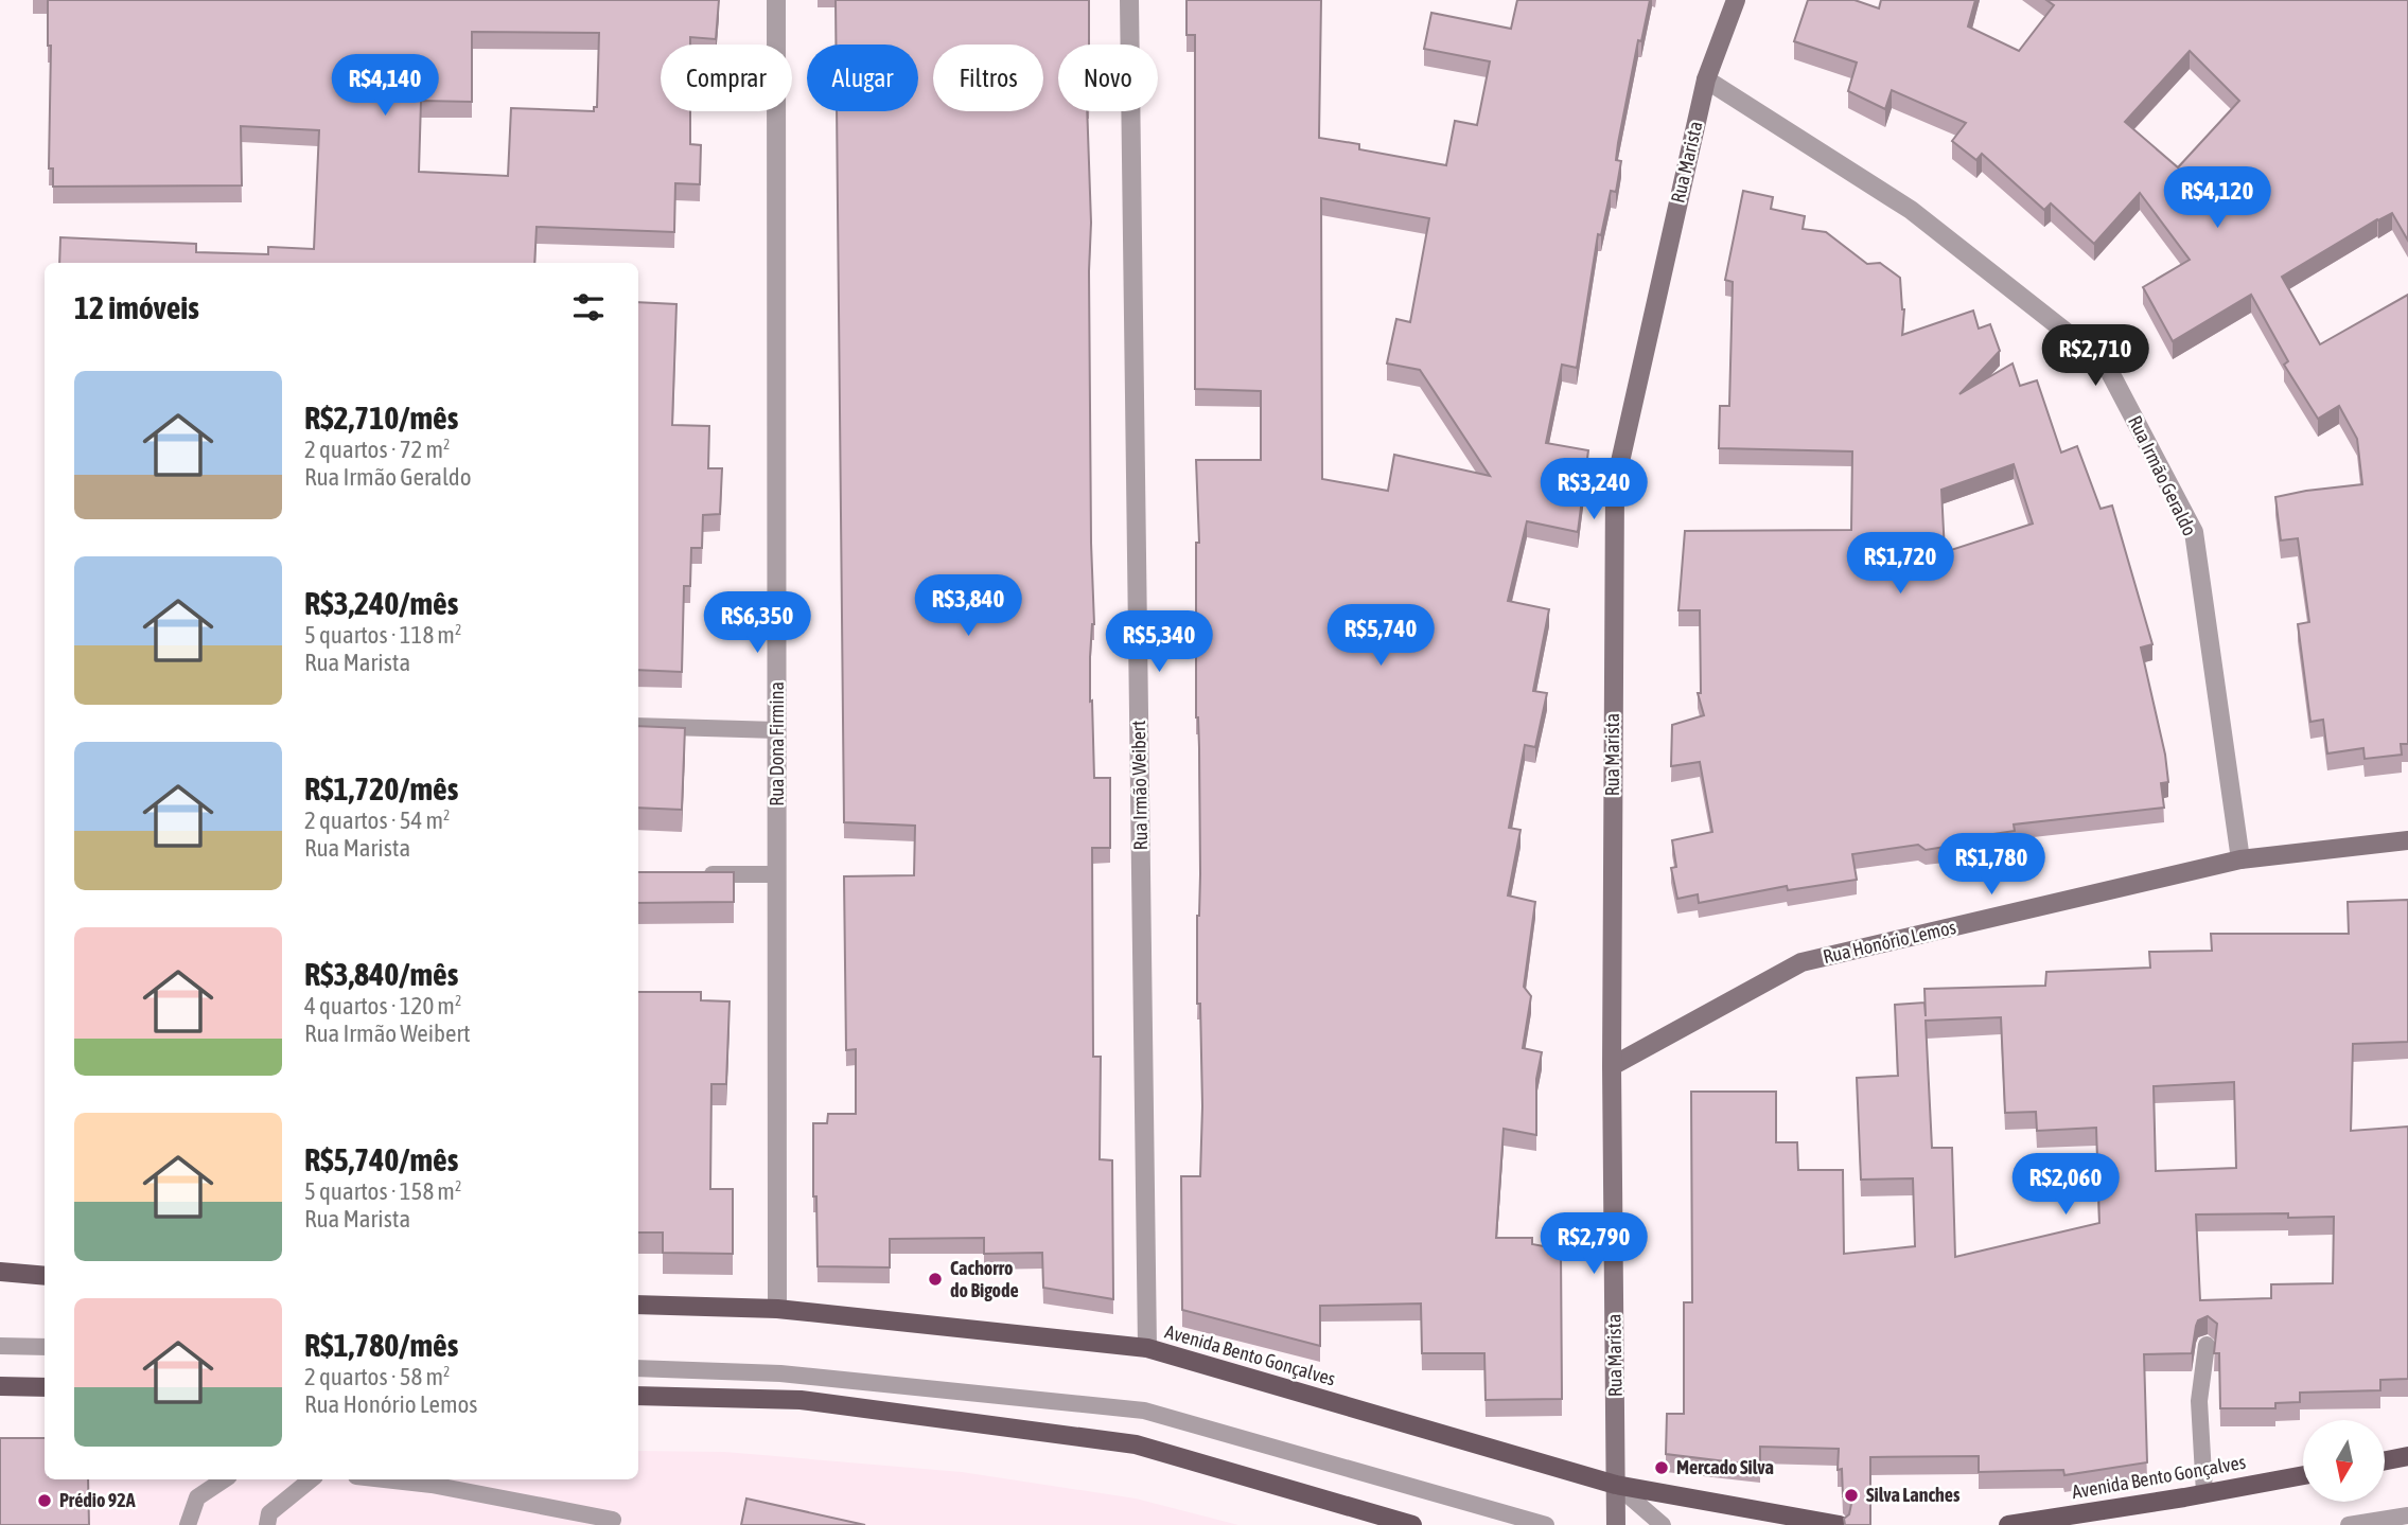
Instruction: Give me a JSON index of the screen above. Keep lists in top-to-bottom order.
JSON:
{
  "streets": {
    "main road": ["Avenida Bento Gonçalves"],
    "street": [
      "Rua Marista",
      "Rua Irmão Geraldo",
      "Rua Dona Firmina",
      "Rua Irmão Weibert",
      "Rua Honório Lemos"
    ]
  },
  "crossings": [
    ["Rua Marista", "Rua Irmão Geraldo"],
    ["Rua Marista", "Rua Honório Lemos"],
    ["Rua Marista", "Avenida Bento Gonçalves"],
    ["Rua Irmão Geraldo", "Rua Honório Lemos"],
    ["Rua Dona Firmina", "Avenida Bento Gonçalves"],
    ["Rua Irmão Weibert", "Avenida Bento Gonçalves"]
  ],
  "places": [
    "Cachorro do Bigode",
    "Mercado Silva",
    "Silva Lanches",
    "Prédio 92A"
  ],
  "north": "bottom",
  "page": {
    "chip": [
      "Comprar",
      "Alugar",
      "Filtros",
      "Novo"
    ],
    "price": [
      "R$4,140",
      "R$4,120",
      "R$2,710",
      "R$3,240",
      "R$1,720",
      "R$3,840",
      "R$6,350",
      "R$5,740",
      "R$5,340",
      "R$1,780",
      "R$2,060",
      "R$2,790"
    ],
    "heading": "12 imóveis",
    "list": [
      {
        "name": "R$2,710/mês",
        "note": "2 quartos · 72 m² · Rua Irmão Geraldo"
      },
      {
        "name": "R$3,240/mês",
        "note": "5 quartos · 118 m² · Rua Marista"
      },
      {
        "name": "R$1,720/mês",
        "note": "2 quartos · 54 m² · Rua Marista"
      },
      {
        "name": "R$3,840/mês",
        "note": "4 quartos · 120 m² · Rua Irmão Weibert"
      },
      {
        "name": "R$5,740/mês",
        "note": "5 quartos · 158 m² · Rua Marista"
      },
      {
        "name": "R$1,780/mês",
        "note": "2 quartos · 58 m² · Rua Honório Lemos"
      }
    ]
  }
}
